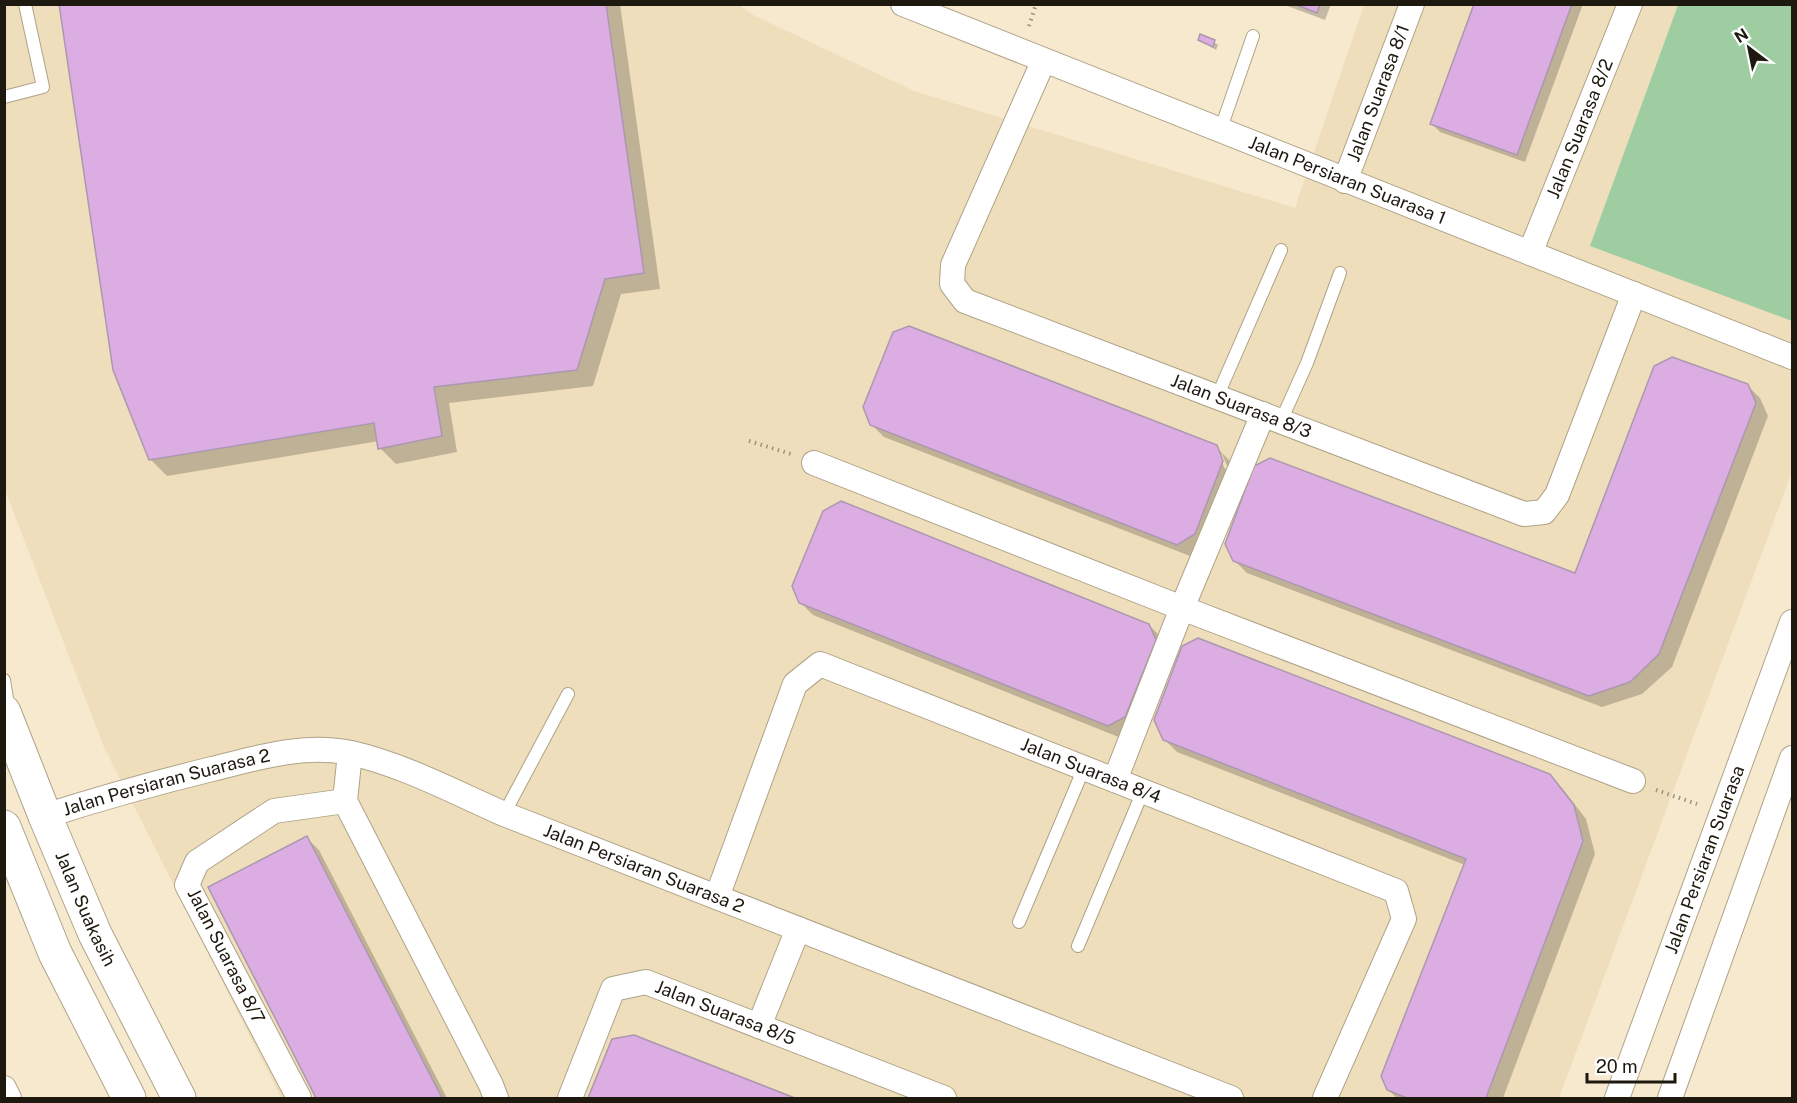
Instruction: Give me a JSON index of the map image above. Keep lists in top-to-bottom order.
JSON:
{
  "streets": {
    "main road": ["Jalan Suakasih"],
    "street": [
      "Jalan Suarasa 8/1",
      "Jalan Suarasa 8/2",
      "Jalan Persiaran Suarasa 1",
      "Jalan Suarasa 8/3",
      "Jalan Suarasa 8/4",
      "Jalan Persiaran Suarasa 2",
      "Jalan Persiaran Suarasa",
      "Jalan Suarasa 8/7",
      "Jalan Suarasa 8/5"
    ]
  },
  "crossings": [
    ["Jalan Suarasa 8/1", "Jalan Persiaran Suarasa 1"],
    ["Jalan Suarasa 8/2", "Jalan Persiaran Suarasa 1"],
    ["Jalan Persiaran Suarasa 1", "Jalan Suarasa 8/3"],
    ["Jalan Suarasa 8/4", "Jalan Persiaran Suarasa 2"],
    ["Jalan Persiaran Suarasa 2", "Jalan Suakasih"]
  ],
  "scale_bar": "20 m",
  "north": "top left"
}
